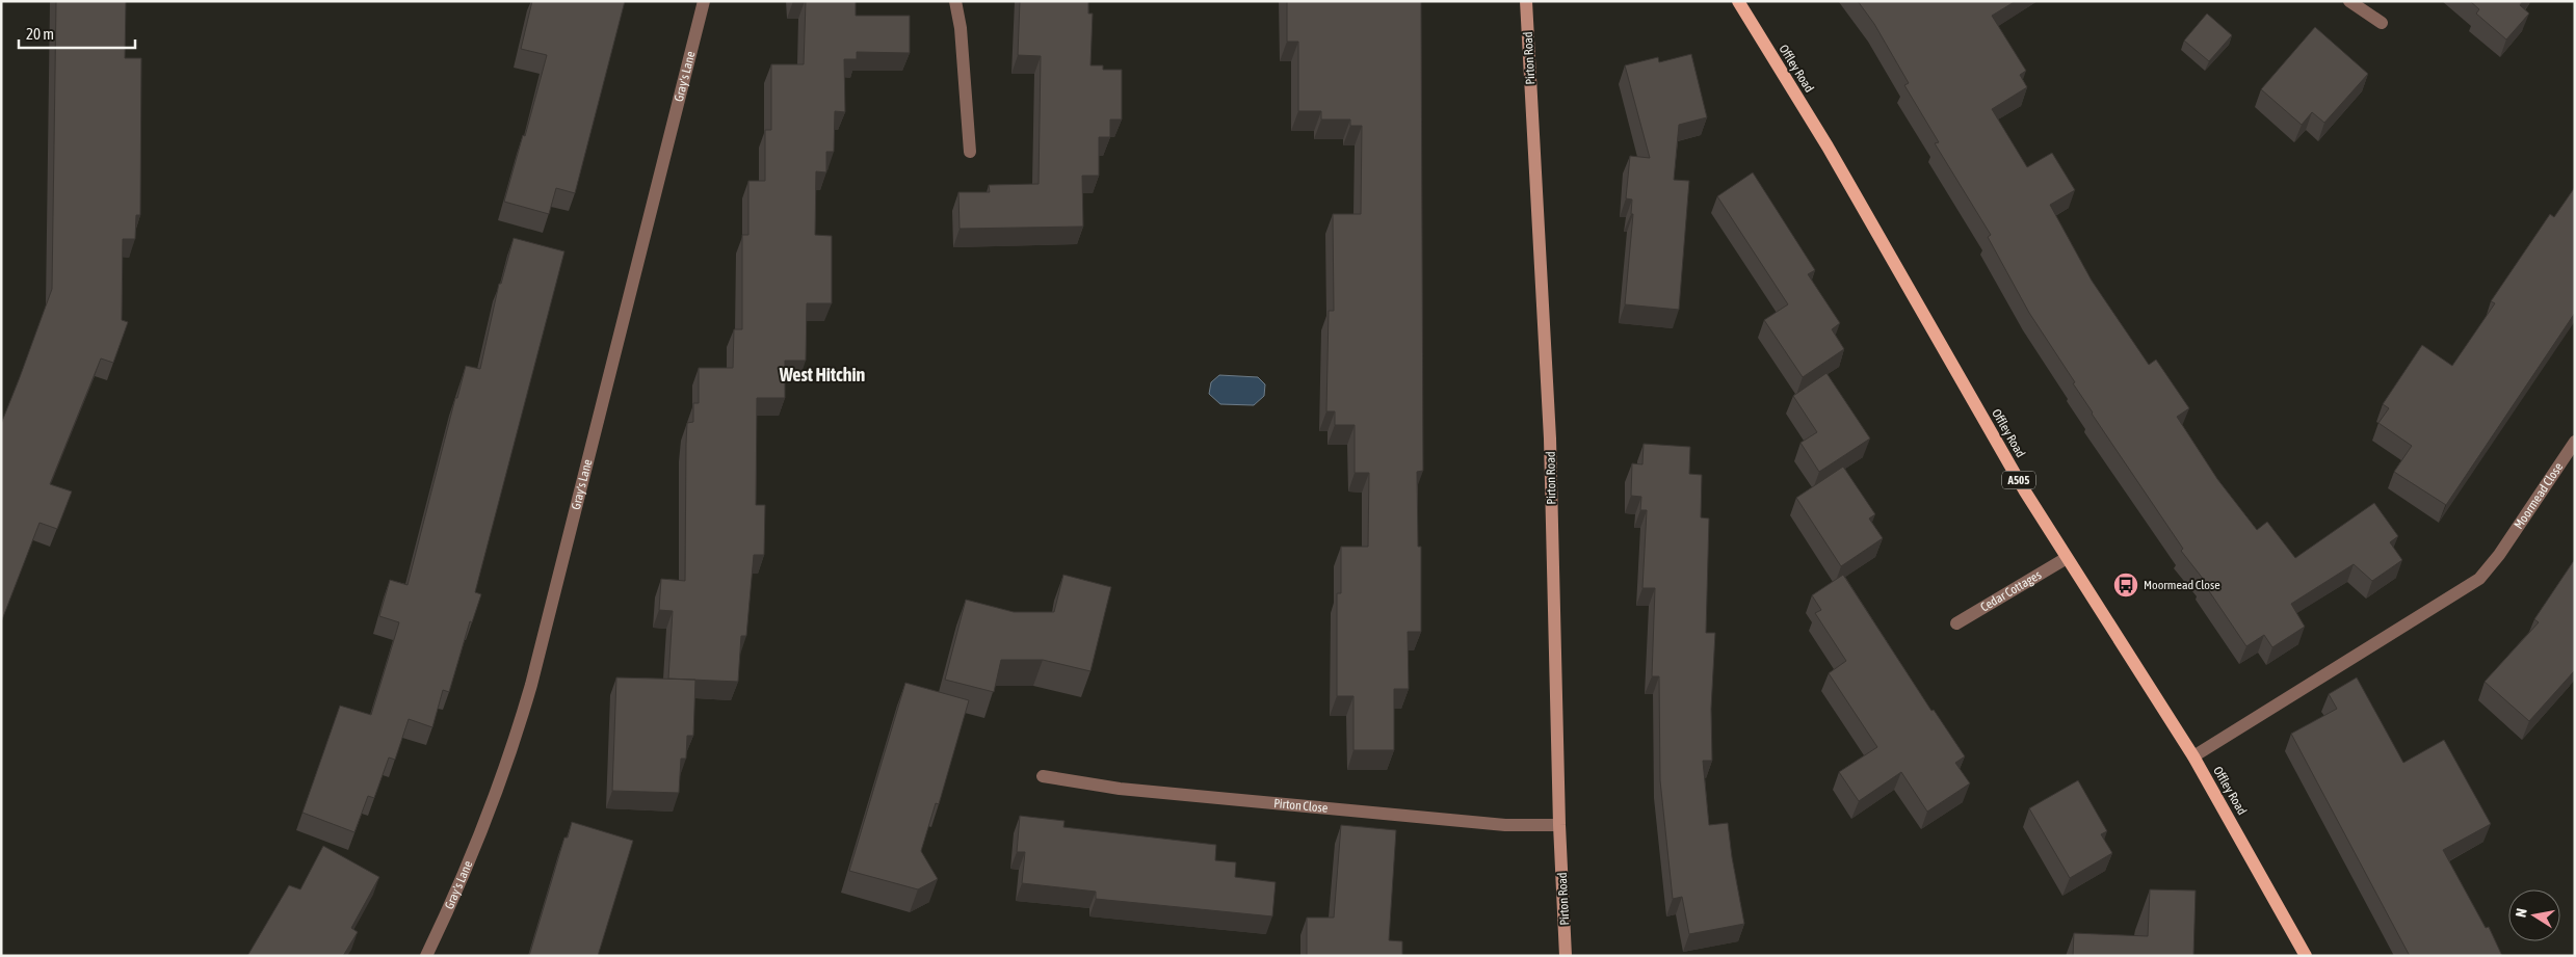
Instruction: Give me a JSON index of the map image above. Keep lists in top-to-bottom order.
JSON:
{
  "streets": {
    "main road": ["Pirton Road", "Offley Road", "A505"],
    "street": [
      "Gray's Lane",
      "Moormead Close",
      "Cedar Cottages",
      "Pirton Close"
    ]
  },
  "crossings": [
    ["Pirton Road", "Pirton Close"],
    ["Offley Road", "Moormead Close"],
    ["Offley Road", "Cedar Cottages"]
  ],
  "districts": ["West Hitchin"],
  "places": {
    "bus stop": ["Moormead Close"]
  },
  "scale_bar": "20 m",
  "north": "left"
}
